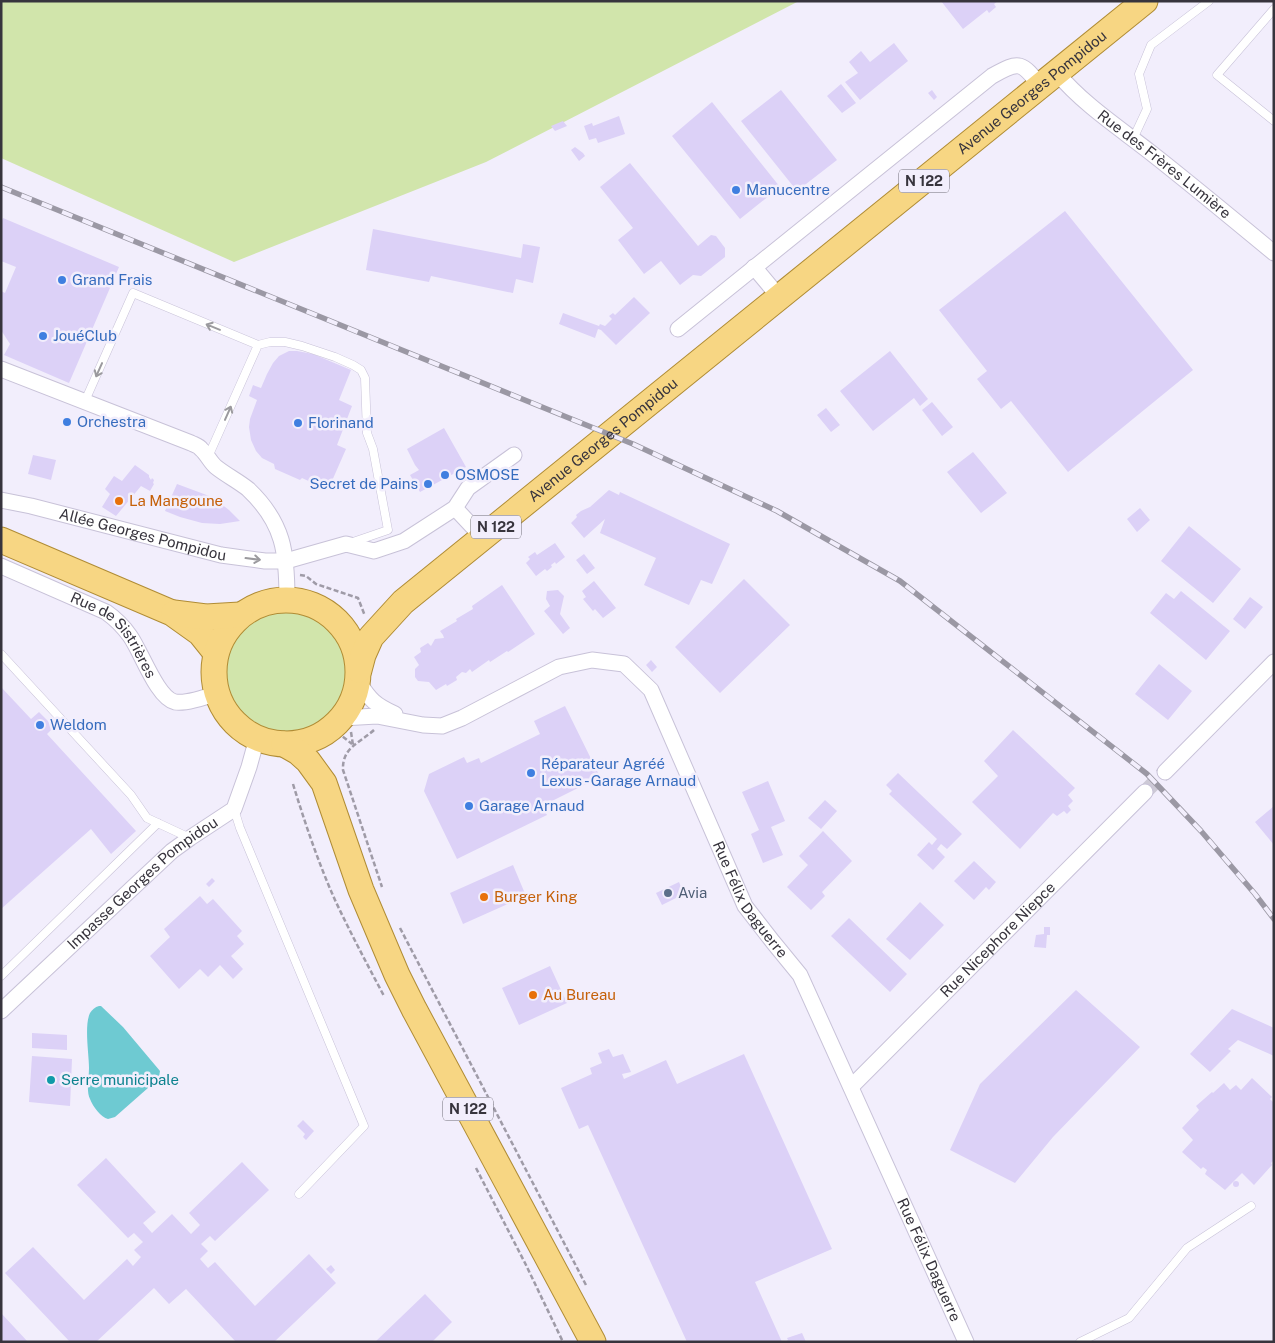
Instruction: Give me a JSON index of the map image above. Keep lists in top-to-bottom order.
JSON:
{
  "streets": {
    "main road": ["Avenue Georges Pompidou", "N 122"],
    "street": [
      "Rue des Frères Lumière",
      "Allée Georges Pompidou",
      "Rue de Sistrières",
      "Impasse Georges Pompidou",
      "Rue Félix Daguerre",
      "Rue Nicephore Niepce"
    ]
  },
  "crossings": [
    ["Avenue Georges Pompidou", "Rue des Frères Lumière"],
    ["Avenue Georges Pompidou", "N 122"],
    ["Avenue Georges Pompidou", "Rue de Sistrières"],
    ["Avenue Georges Pompidou", "Impasse Georges Pompidou"],
    ["Avenue Georges Pompidou", "Rue Félix Daguerre"],
    ["N 122", "Rue de Sistrières"],
    ["N 122", "Impasse Georges Pompidou"],
    ["N 122", "Rue Félix Daguerre"],
    ["Rue de Sistrières", "Impasse Georges Pompidou"],
    ["Rue de Sistrières", "Rue Félix Daguerre"],
    ["Impasse Georges Pompidou", "Rue Félix Daguerre"],
    ["Rue Félix Daguerre", "Rue Nicephore Niepce"]
  ],
  "places": [
    "Manucentre",
    "Grand Frais",
    "JouéClub",
    "Orchestra",
    "Florinand",
    "OSMOSE",
    "Secret de Pains",
    "La Mangoune",
    "Weldom",
    "Réparateur Agréé Lexus - Garage Arnaud",
    "Garage Arnaud",
    "Avia",
    "Burger King",
    "Au Bureau",
    "Serre municipale"
  ]
}
